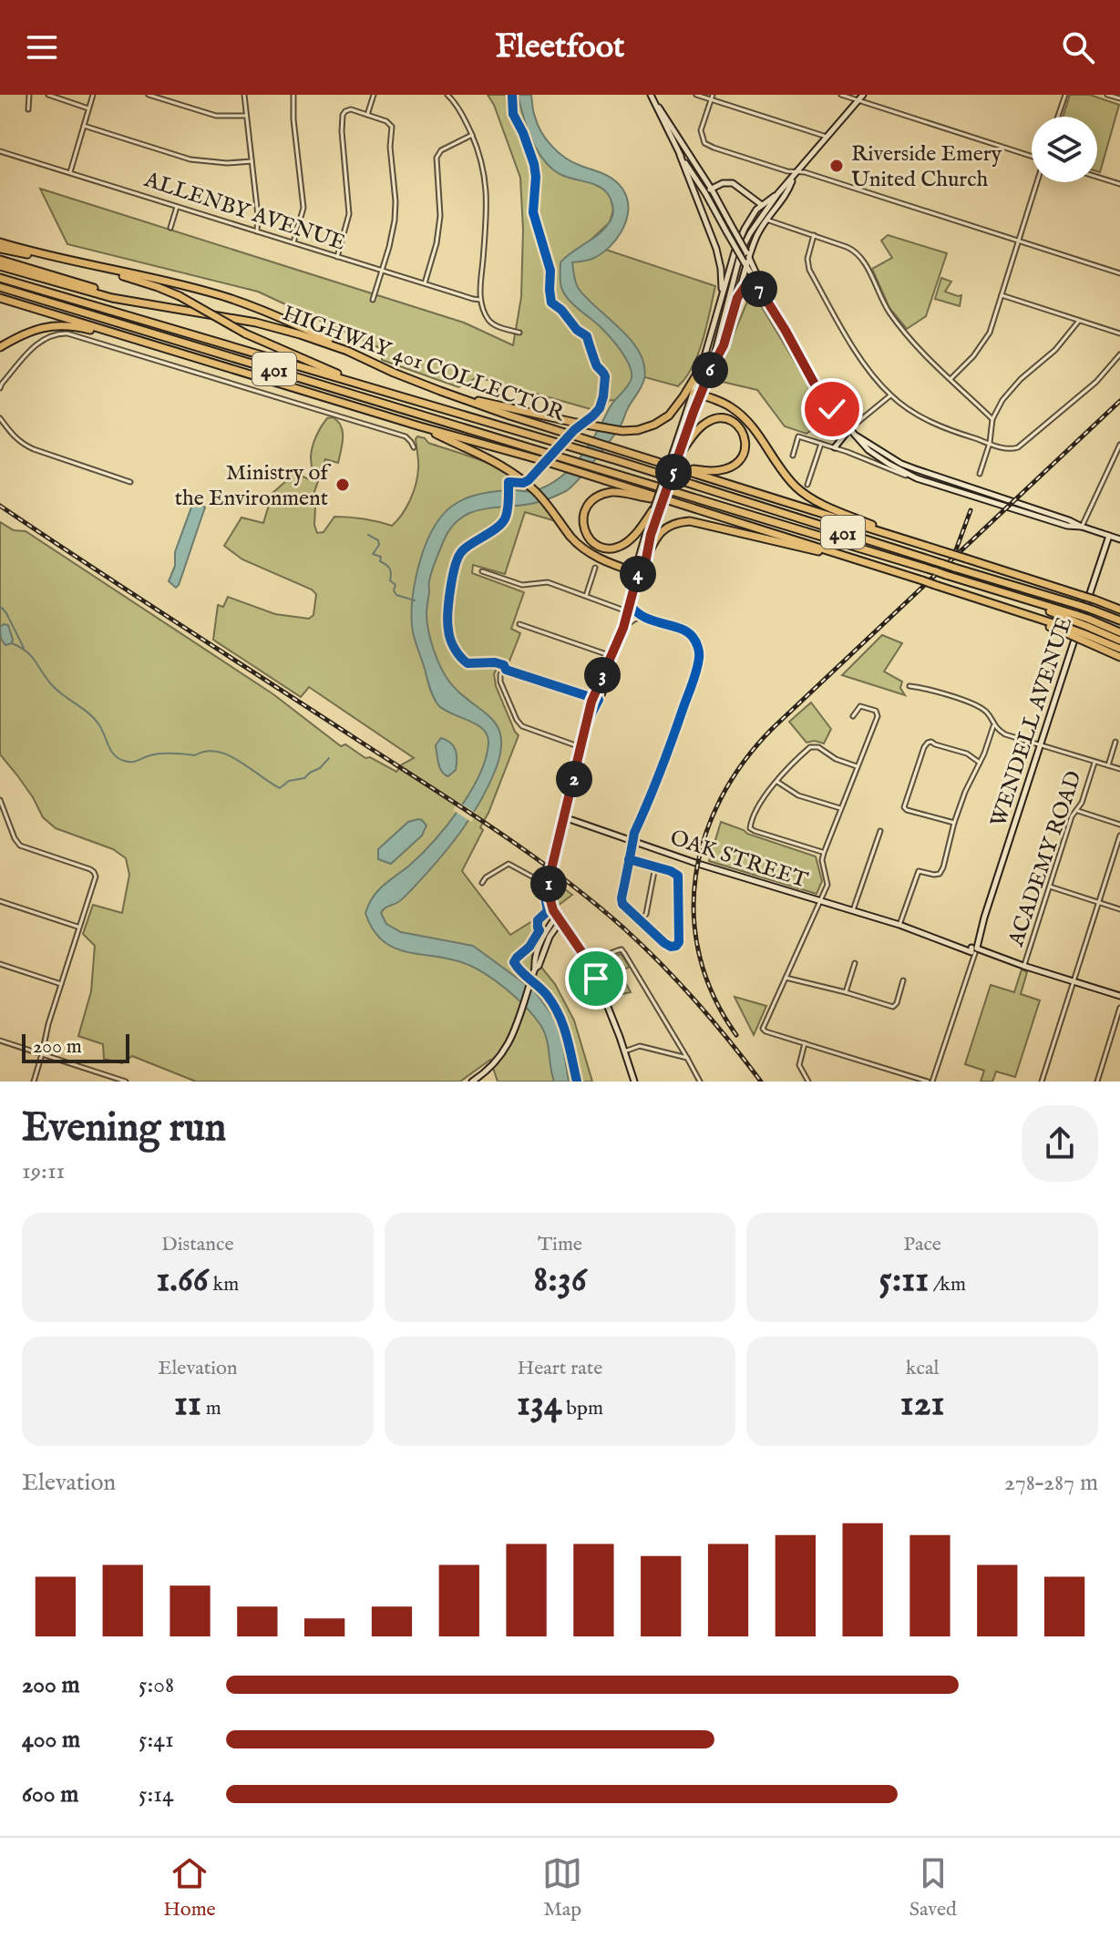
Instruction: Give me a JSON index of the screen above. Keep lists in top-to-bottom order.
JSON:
{
  "streets": {
    "highway": ["HIGHWAY 401 COLLECTOR", "401"],
    "main road": ["WENDELL AVENUE", "OAK STREET"],
    "street": ["ALLENBY AVENUE", "ACADEMY ROAD"]
  },
  "crossings": [
    ["WENDELL AVENUE", "OAK STREET"],
    ["OAK STREET", "ACADEMY ROAD"]
  ],
  "places": ["Riverside Emery United Church", "Ministry of the Environment"],
  "scale_bar": "200 m",
  "page": {
    "header": "Fleetfoot",
    "pins": [
      "7",
      "6",
      "5",
      "4",
      "3",
      "2",
      "1"
    ],
    "scale": "200 m",
    "heading": ["Evening run", "19:11"],
    "stats": [
      ["Distance", "1.66 km"],
      ["Time", "8:36"],
      ["Pace", "5:11 /km"],
      ["Elevation", "11 m"],
      ["Heart rate", "134 bpm"],
      ["kcal", "121"]
    ],
    "chart": ["Elevation", "278–287 m"],
    "list": [
      {
        "name": "200 m",
        "note": "5:08"
      },
      {
        "name": "400 m",
        "note": "5:41"
      },
      {
        "name": "600 m",
        "note": "5:14"
      }
    ],
    "tabs": ["Home", "Map", "Saved"]
  }
}
